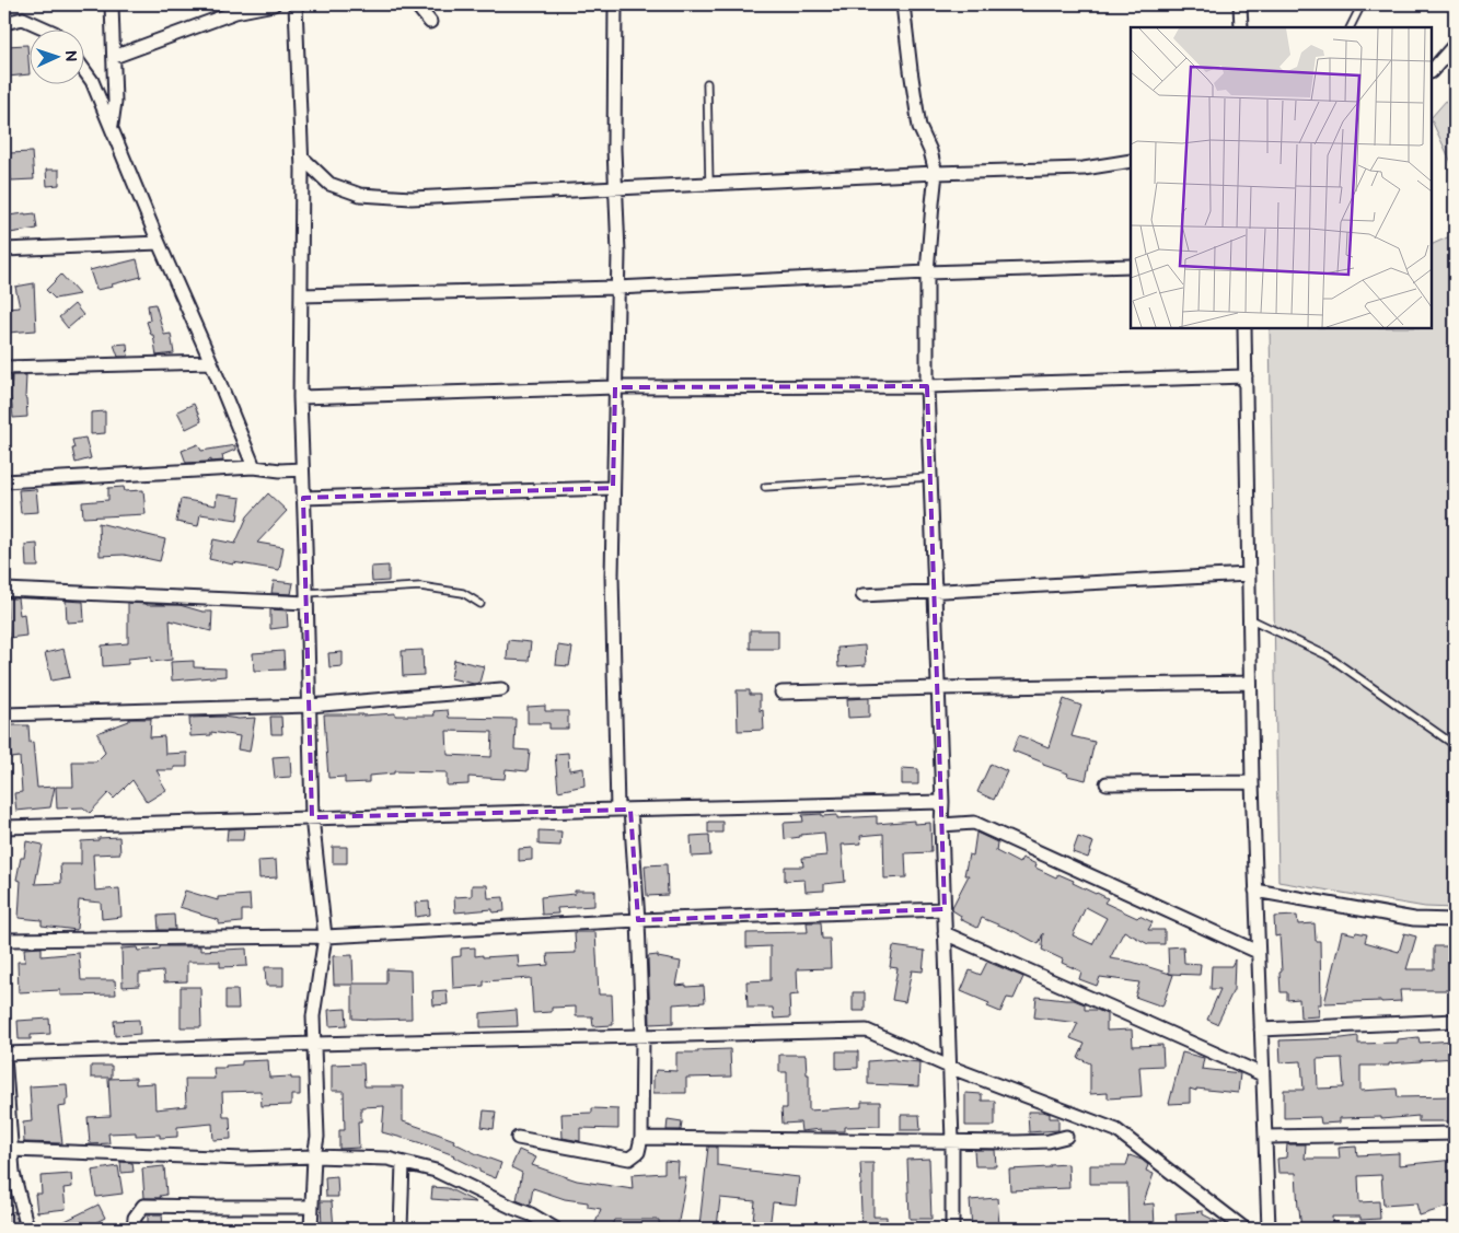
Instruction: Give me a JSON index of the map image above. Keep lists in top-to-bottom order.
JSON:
{
  "north": "right"
}
